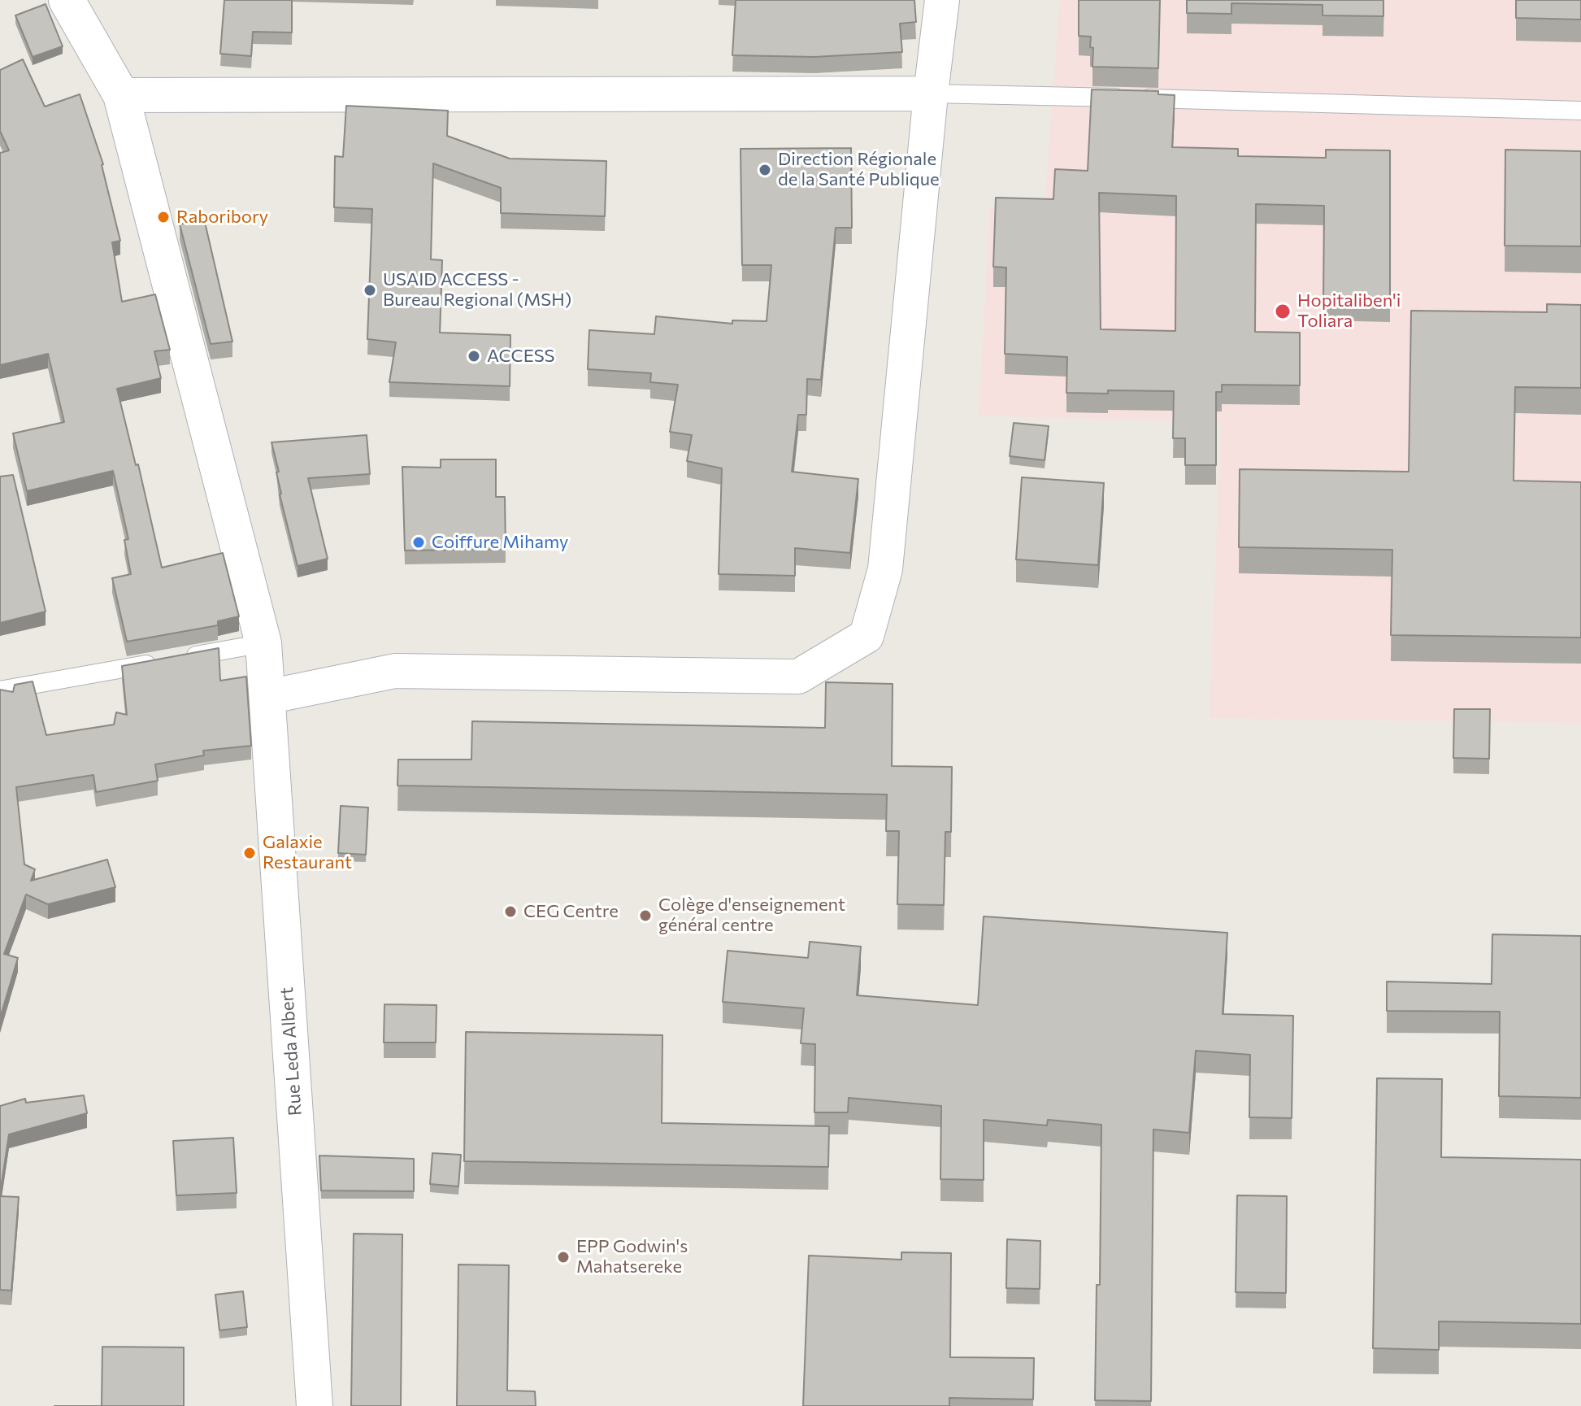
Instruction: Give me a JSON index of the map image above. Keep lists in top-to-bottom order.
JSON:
{
  "streets": {
    "street": ["Rue Leda Albert"]
  },
  "places": [
    "Direction Régionale de la Santé Publique",
    "Raboribory",
    "USAID ACCESS - Bureau Regional (MSH)",
    "Hopitaliben'i Toliara",
    "ACCESS",
    "Coiffure Mihamy",
    "Galaxie Restaurant",
    "CEG Centre",
    "Colège d'enseignement général centre",
    "EPP Godwin's Mahatsereke"
  ]
}
